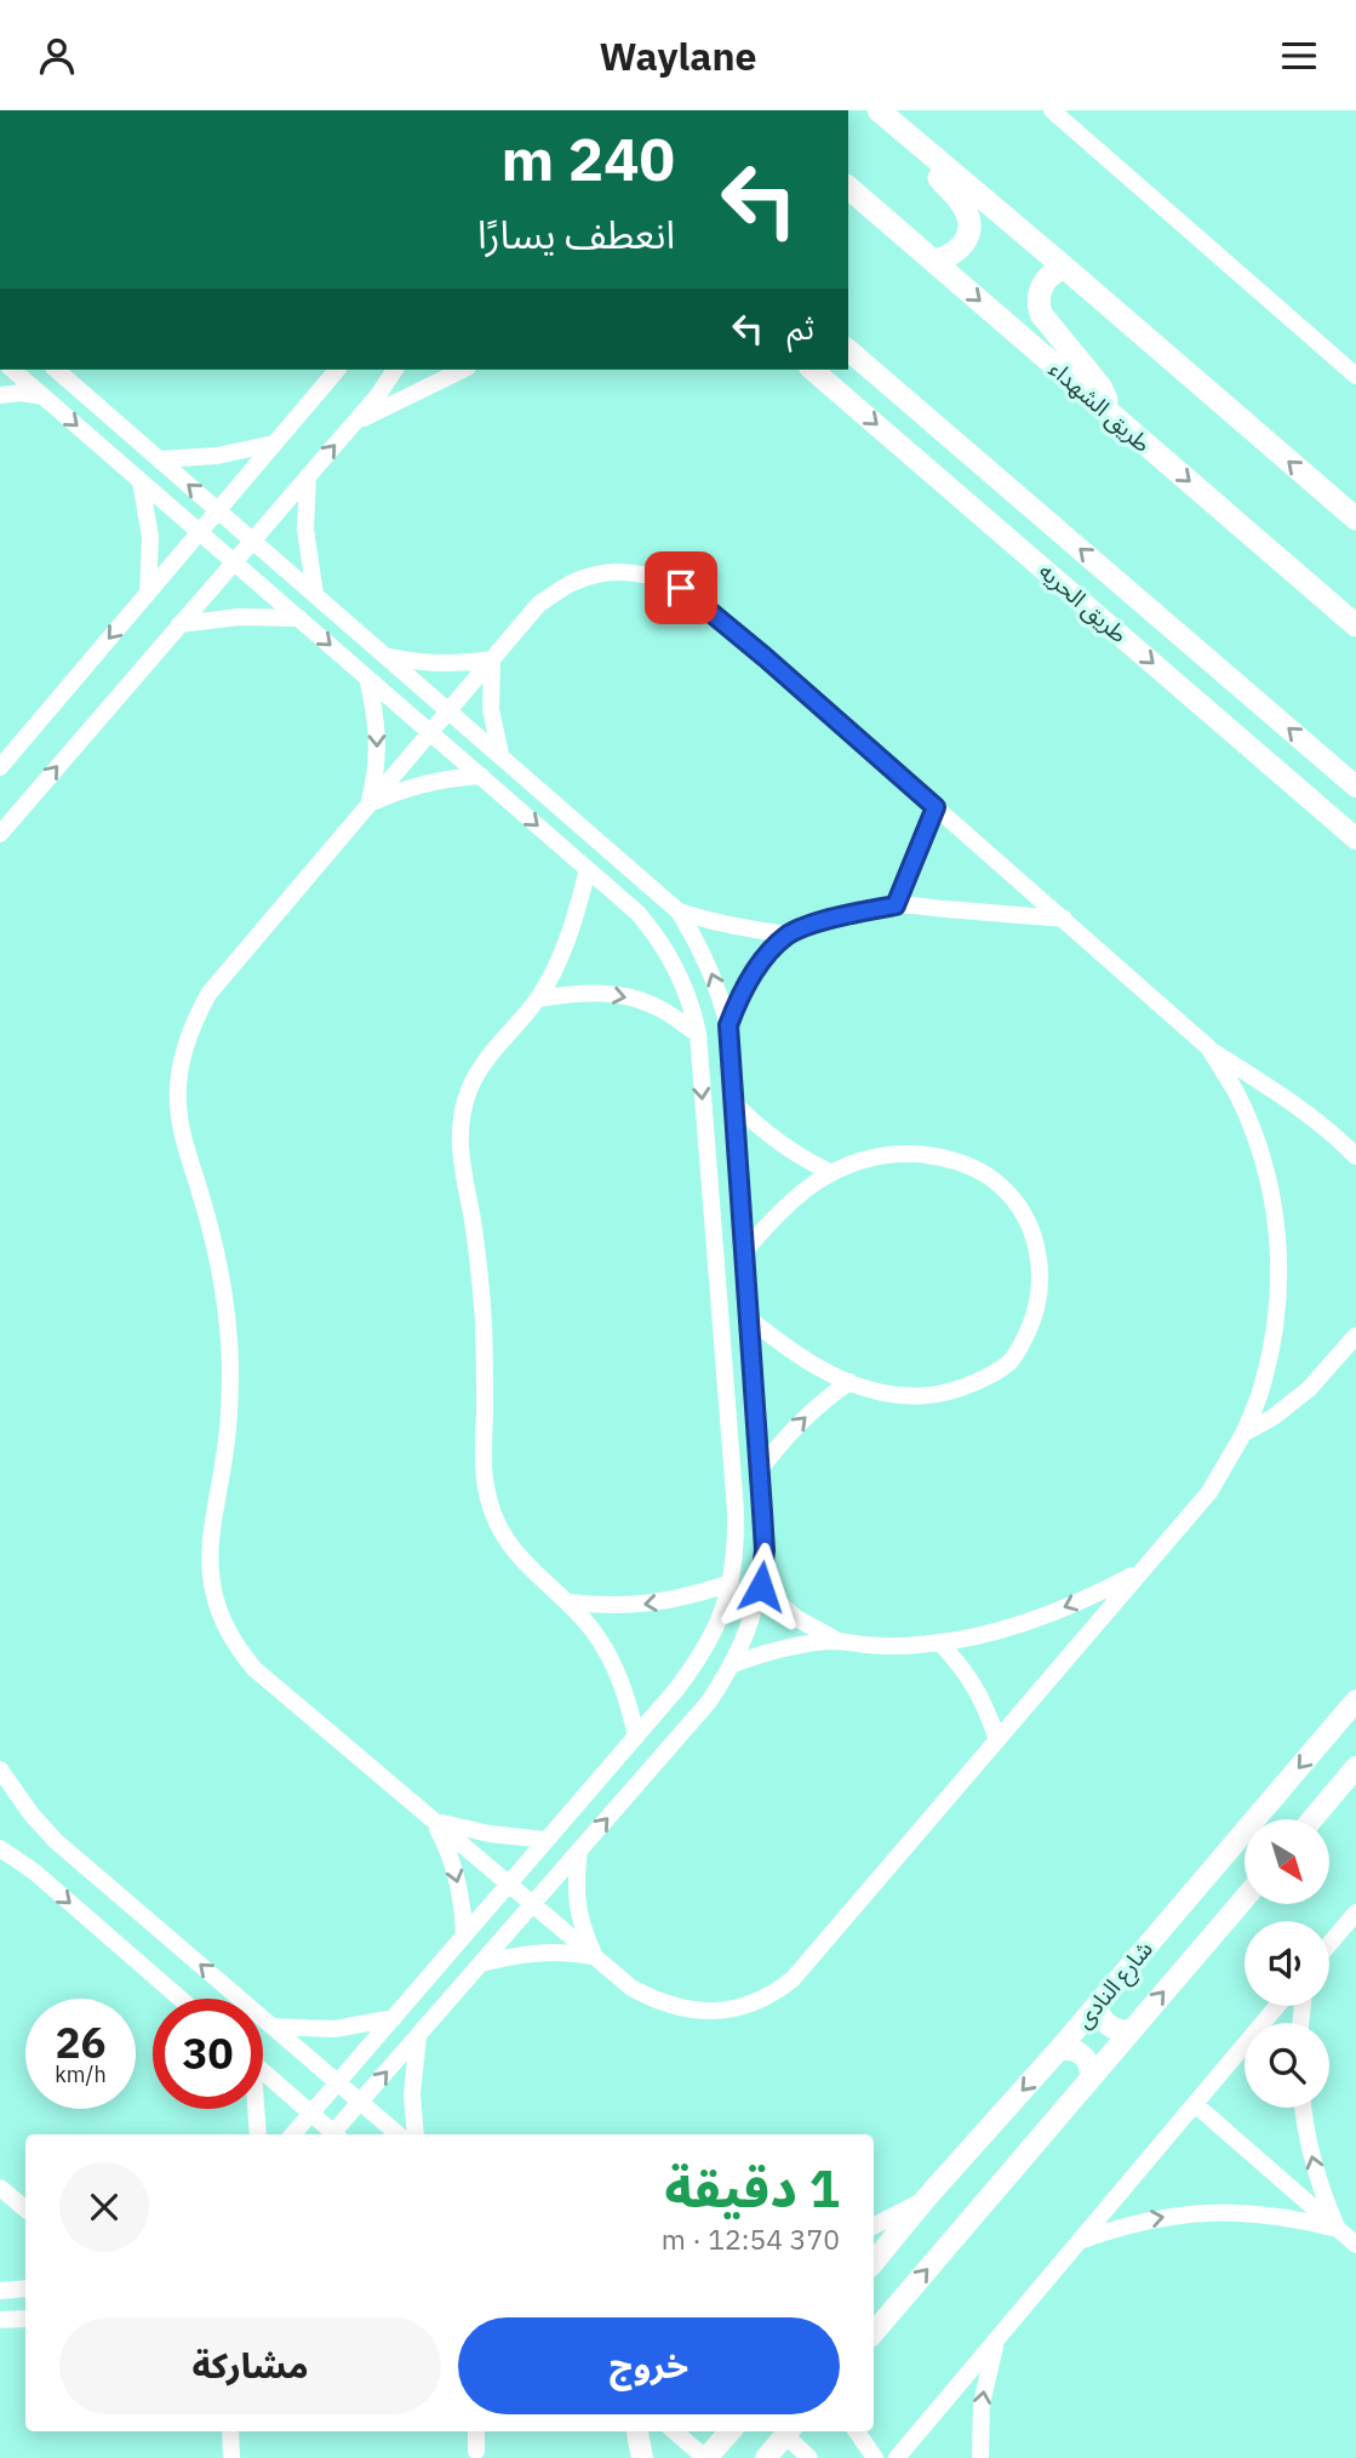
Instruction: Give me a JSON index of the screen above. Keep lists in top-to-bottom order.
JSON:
{
  "streets": {
    "main road": ["طريق الشهداء"],
    "street": ["طريق الحريه", "شارع النادى"]
  },
  "north": "bottom right",
  "page": {
    "header": "Waylane",
    "turn": ["240 m", "انعطف يسارًا"],
    "then": "ثم",
    "speed": "26 km/h",
    "limit": "30",
    "heading": ["1 دقيقة", "370 m · 12:54"],
    "buttons": ["خروج", "مشاركة"]
  }
}
